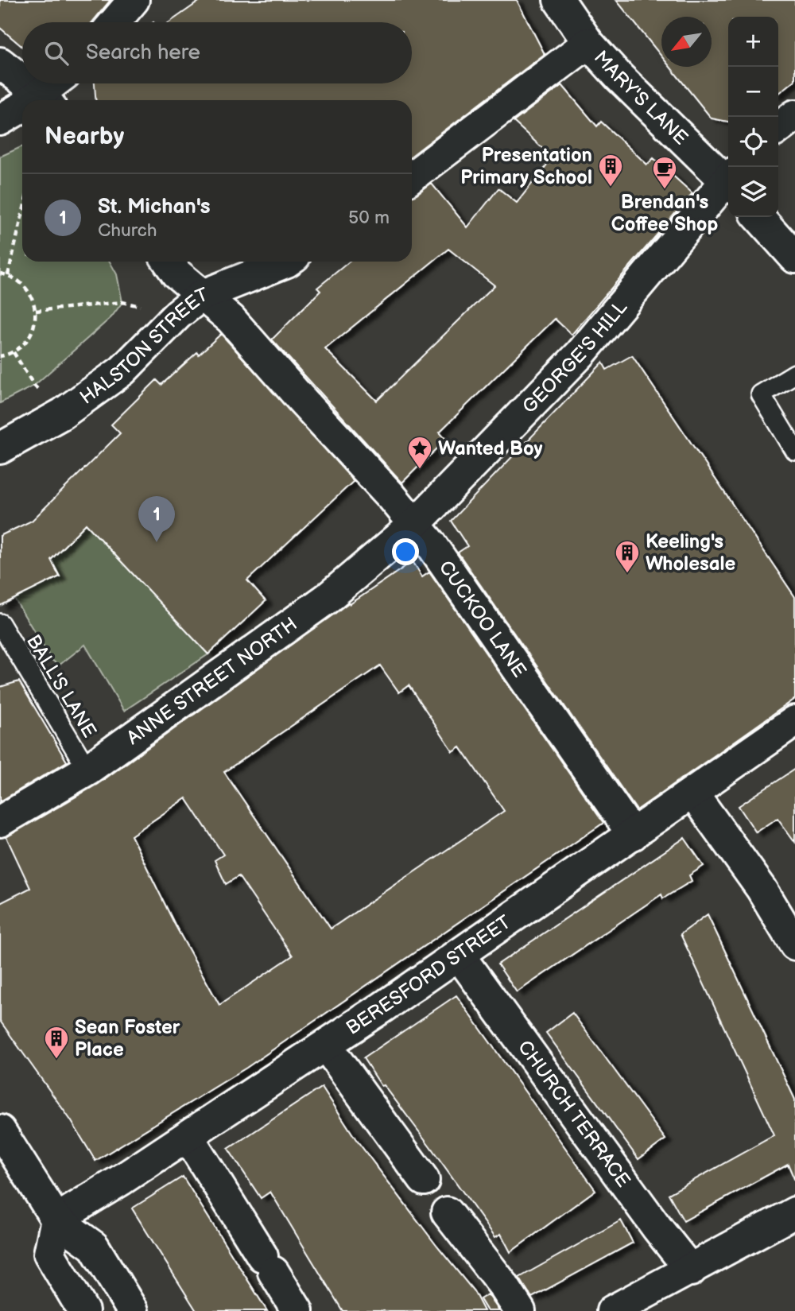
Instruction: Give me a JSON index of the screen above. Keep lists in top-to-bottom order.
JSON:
{
  "streets": {
    "street": [
      "MARY'S LANE",
      "HALSTON STREET",
      "GEORGE'S HILL",
      "CUCKOO LANE",
      "ANNE STREET NORTH",
      "BERESFORD STREET",
      "CHURCH TERRACE"
    ],
    "lane": ["BALL'S LANE"]
  },
  "crossings": [
    ["HALSTON STREET", "CUCKOO LANE"],
    ["GEORGE'S HILL", "CUCKOO LANE"],
    ["GEORGE'S HILL", "ANNE STREET NORTH"],
    ["CUCKOO LANE", "ANNE STREET NORTH"],
    ["CUCKOO LANE", "BERESFORD STREET"],
    ["ANNE STREET NORTH", "BALL'S LANE"],
    ["BERESFORD STREET", "CHURCH TERRACE"]
  ],
  "places": {
    "building": ["Presentation Primary School", "Keeling's Wholesale", "Sean Foster Place"],
    "cafe": ["Brendan's Coffee Shop"],
    "place": ["Wanted Boy"]
  },
  "north": "bottom left",
  "page": {
    "map_buttons": ["+", "−"],
    "search": "Search here",
    "heading": "Nearby",
    "list": [
      {
        "mark": "1",
        "name": "St. Michan's",
        "note": "Church",
        "value": "50 m"
      }
    ],
    "pins": "1"
  }
}
